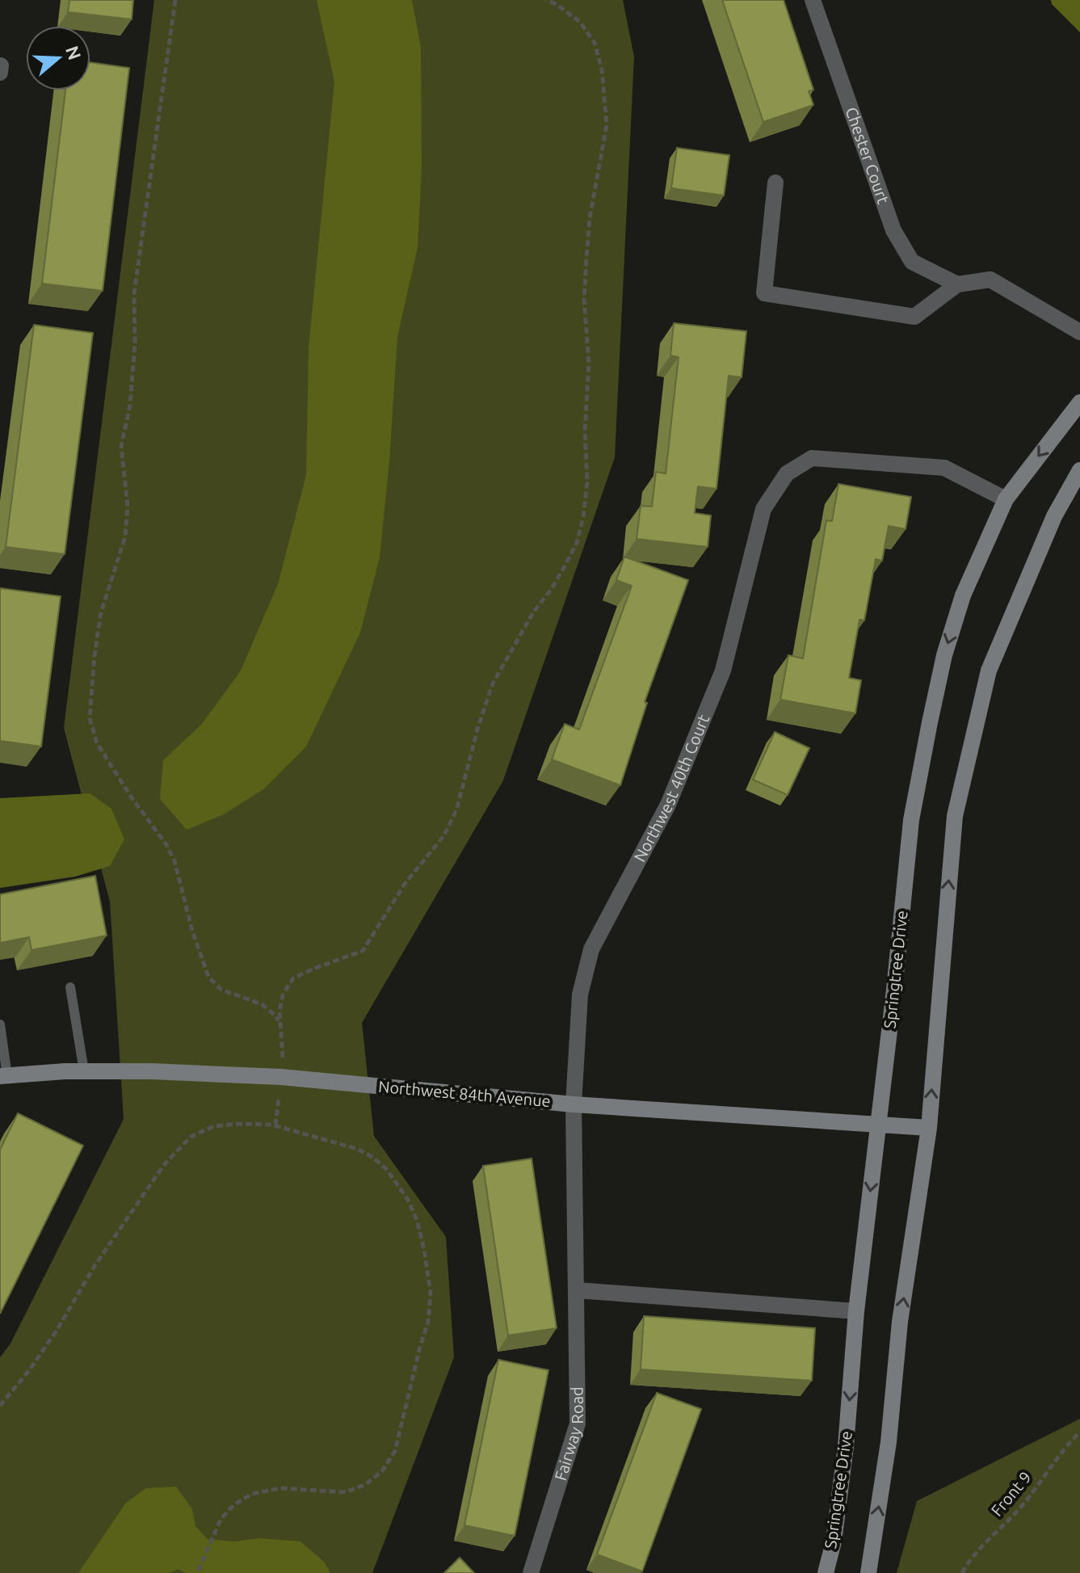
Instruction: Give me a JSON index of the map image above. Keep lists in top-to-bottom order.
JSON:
{
  "streets": {
    "street": [
      "Chester Court",
      "Northwest 40th Court",
      "Springtree Drive",
      "Northwest 84th Avenue",
      "Fairway Road"
    ],
    "path": ["Front 9"]
  },
  "crossings": [
    ["Northwest 40th Court", "Springtree Drive"],
    ["Northwest 40th Court", "Northwest 84th Avenue"],
    ["Northwest 40th Court", "Fairway Road"],
    ["Springtree Drive", "Northwest 84th Avenue"],
    ["Northwest 84th Avenue", "Fairway Road"]
  ],
  "north": "right"
}
